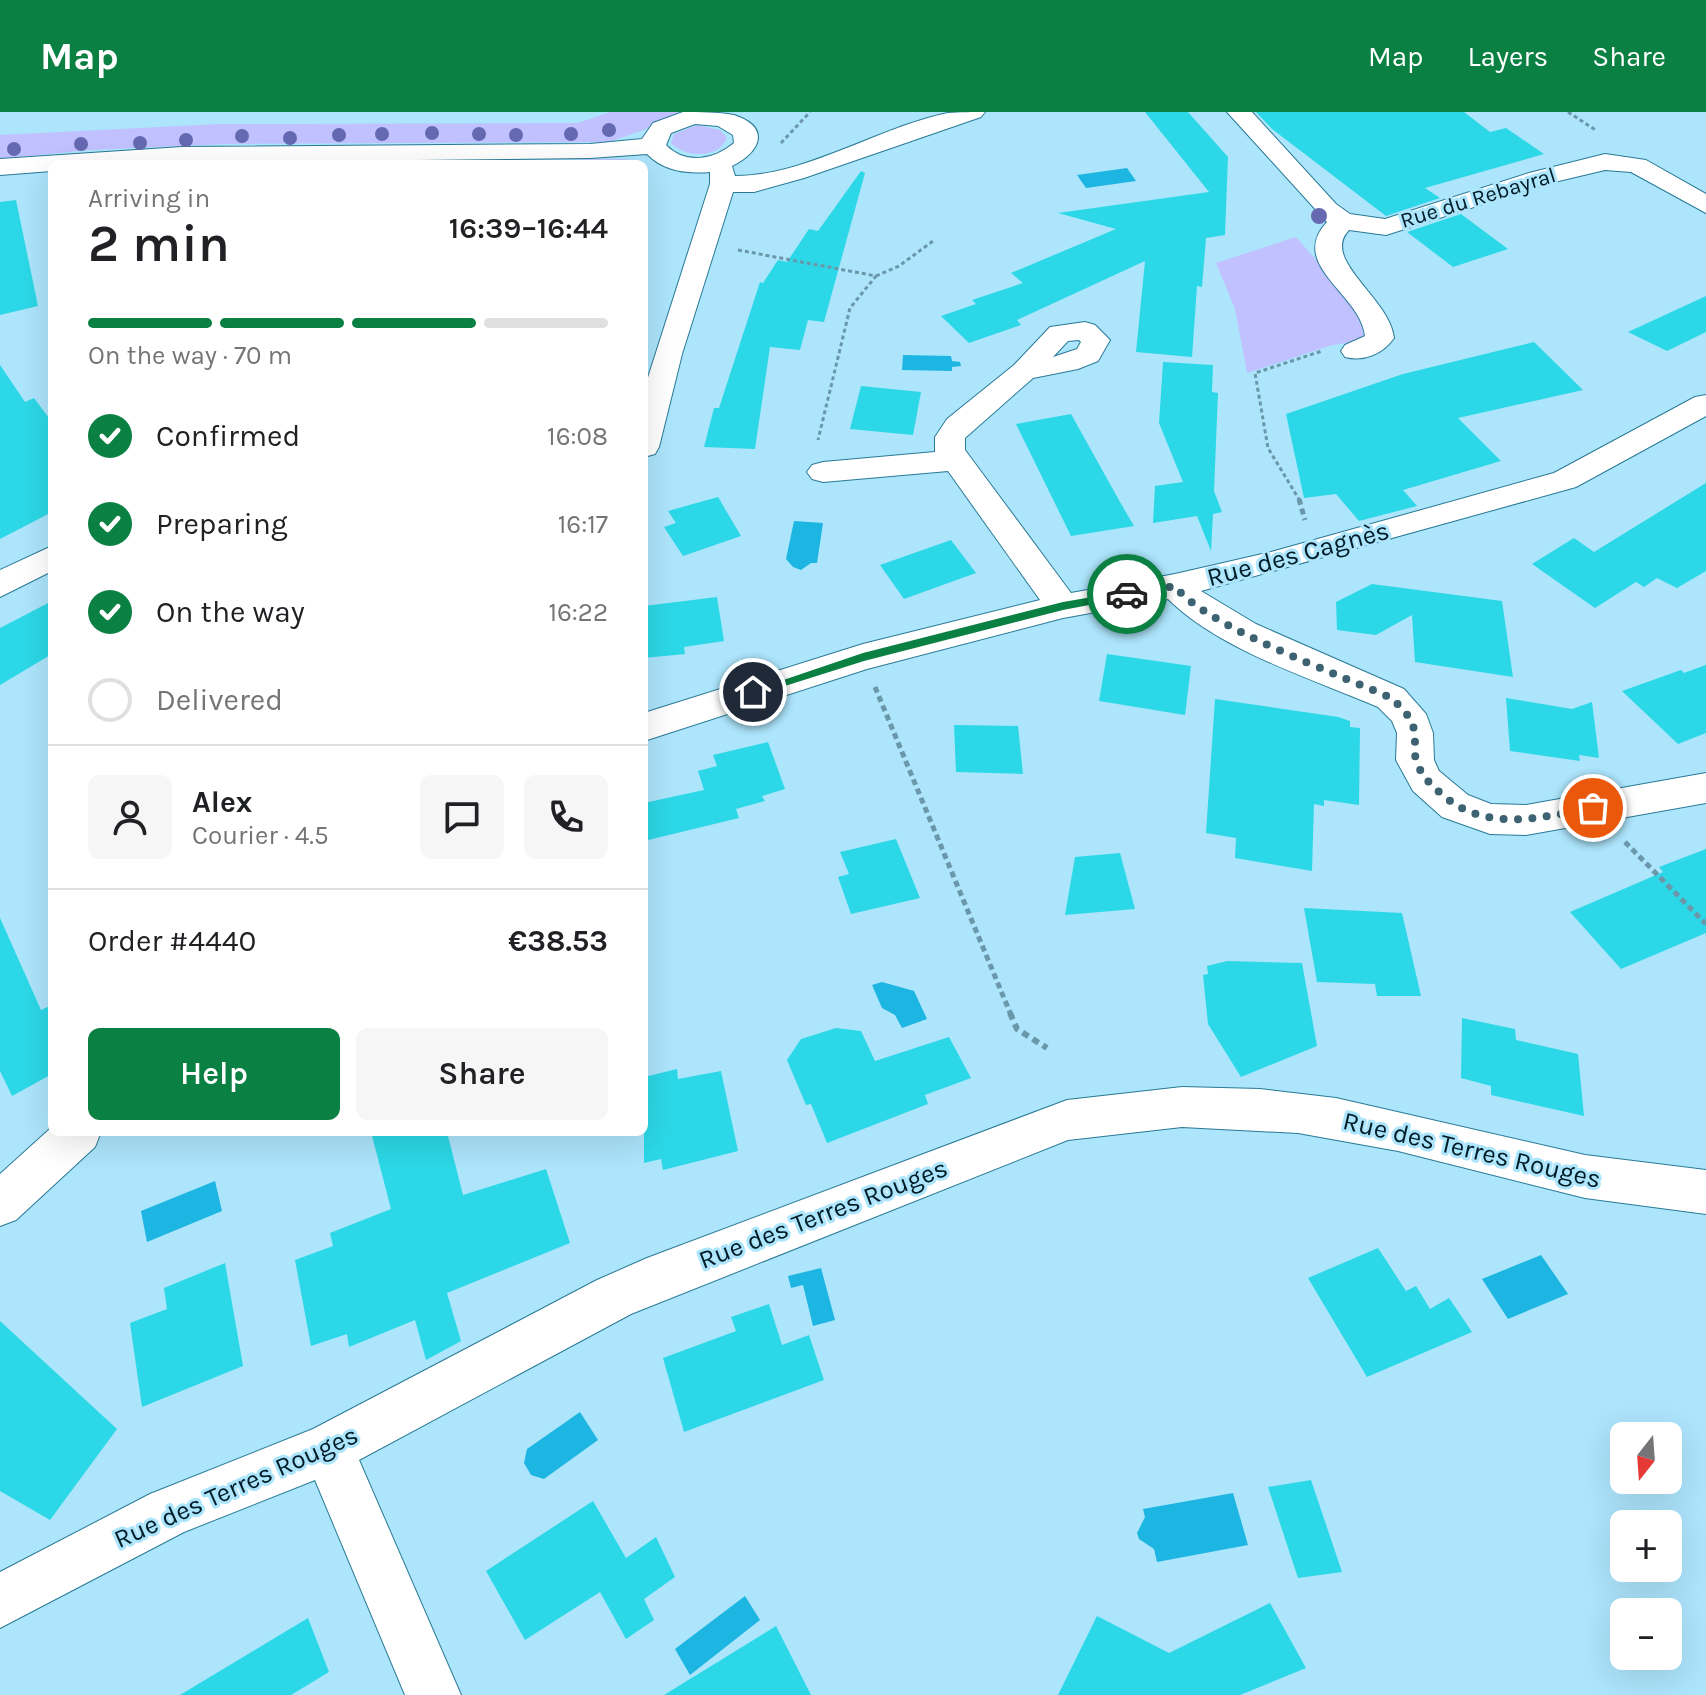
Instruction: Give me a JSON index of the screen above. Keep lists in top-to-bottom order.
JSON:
{
  "streets": {
    "street": ["Rue du Rebayral", "Rue des Cagnès", "Rue des Terres Rouges"]
  },
  "north": "bottom",
  "page": {
    "header": "Map",
    "nav": ["Map", "Layers", "Share"],
    "heading": ["2 min", "Arriving in", "16:39–16:44"],
    "panel": [
      "Alex",
      "Courier · 4.5",
      "Order #4440",
      "€38.53"
    ],
    "bar": "On the way · 70 m",
    "list": [
      ["Confirmed", "16:08"],
      ["Preparing", "16:17"],
      ["On the way", "16:22"],
      "Delivered"
    ],
    "buttons": ["Help", "Share"],
    "map_buttons": ["+", "−"]
  }
}
